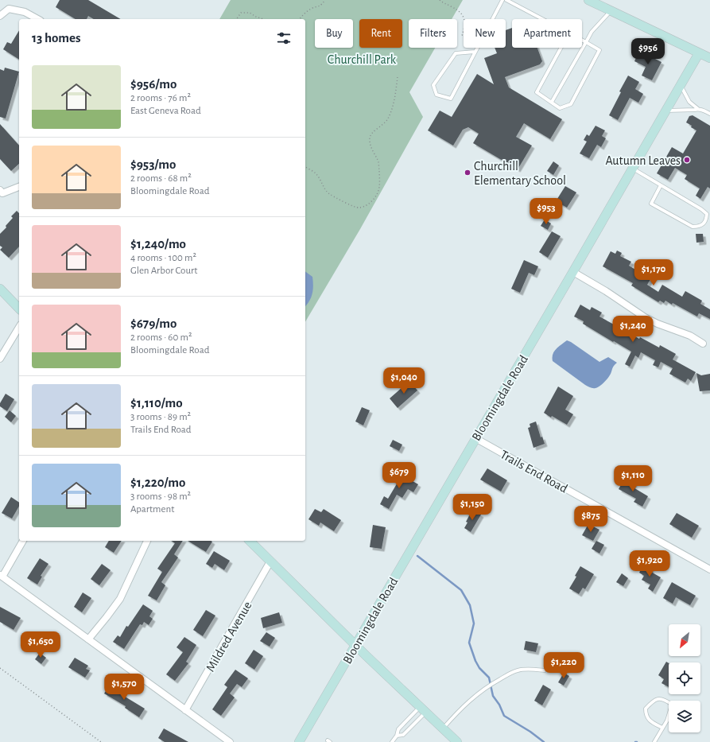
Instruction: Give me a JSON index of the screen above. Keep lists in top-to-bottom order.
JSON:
{
  "streets": {
    "street": ["Bloomingdale Road", "Trails End Road", "Mildred Avenue"]
  },
  "crossings": [
    ["Bloomingdale Road", "Trails End Road"]
  ],
  "parks": ["Churchill Park"],
  "places": ["Autumn Leaves", "Churchill Elementary School"],
  "north": "bottom left",
  "page": {
    "chip": [
      "Buy",
      "Rent",
      "Filters",
      "New",
      "Apartment"
    ],
    "heading": "13 homes",
    "price": [
      "$956",
      "$953",
      "$1,170",
      "$1,240",
      "$1,040",
      "$679",
      "$1,110",
      "$1,150",
      "$875",
      "$1,920",
      "$1,650",
      "$1,220",
      "$1,570"
    ],
    "list": [
      {
        "name": "$956/mo",
        "note": "2 rooms · 76 m² · East Geneva Road"
      },
      {
        "name": "$953/mo",
        "note": "2 rooms · 68 m² · Bloomingdale Road"
      },
      {
        "name": "$1,240/mo",
        "note": "4 rooms · 100 m² · Glen Arbor Court"
      },
      {
        "name": "$679/mo",
        "note": "2 rooms · 60 m² · Bloomingdale Road"
      },
      {
        "name": "$1,110/mo",
        "note": "3 rooms · 89 m² · Trails End Road"
      },
      {
        "name": "$1,220/mo",
        "note": "3 rooms · 98 m² · Apartment"
      }
    ]
  }
}
